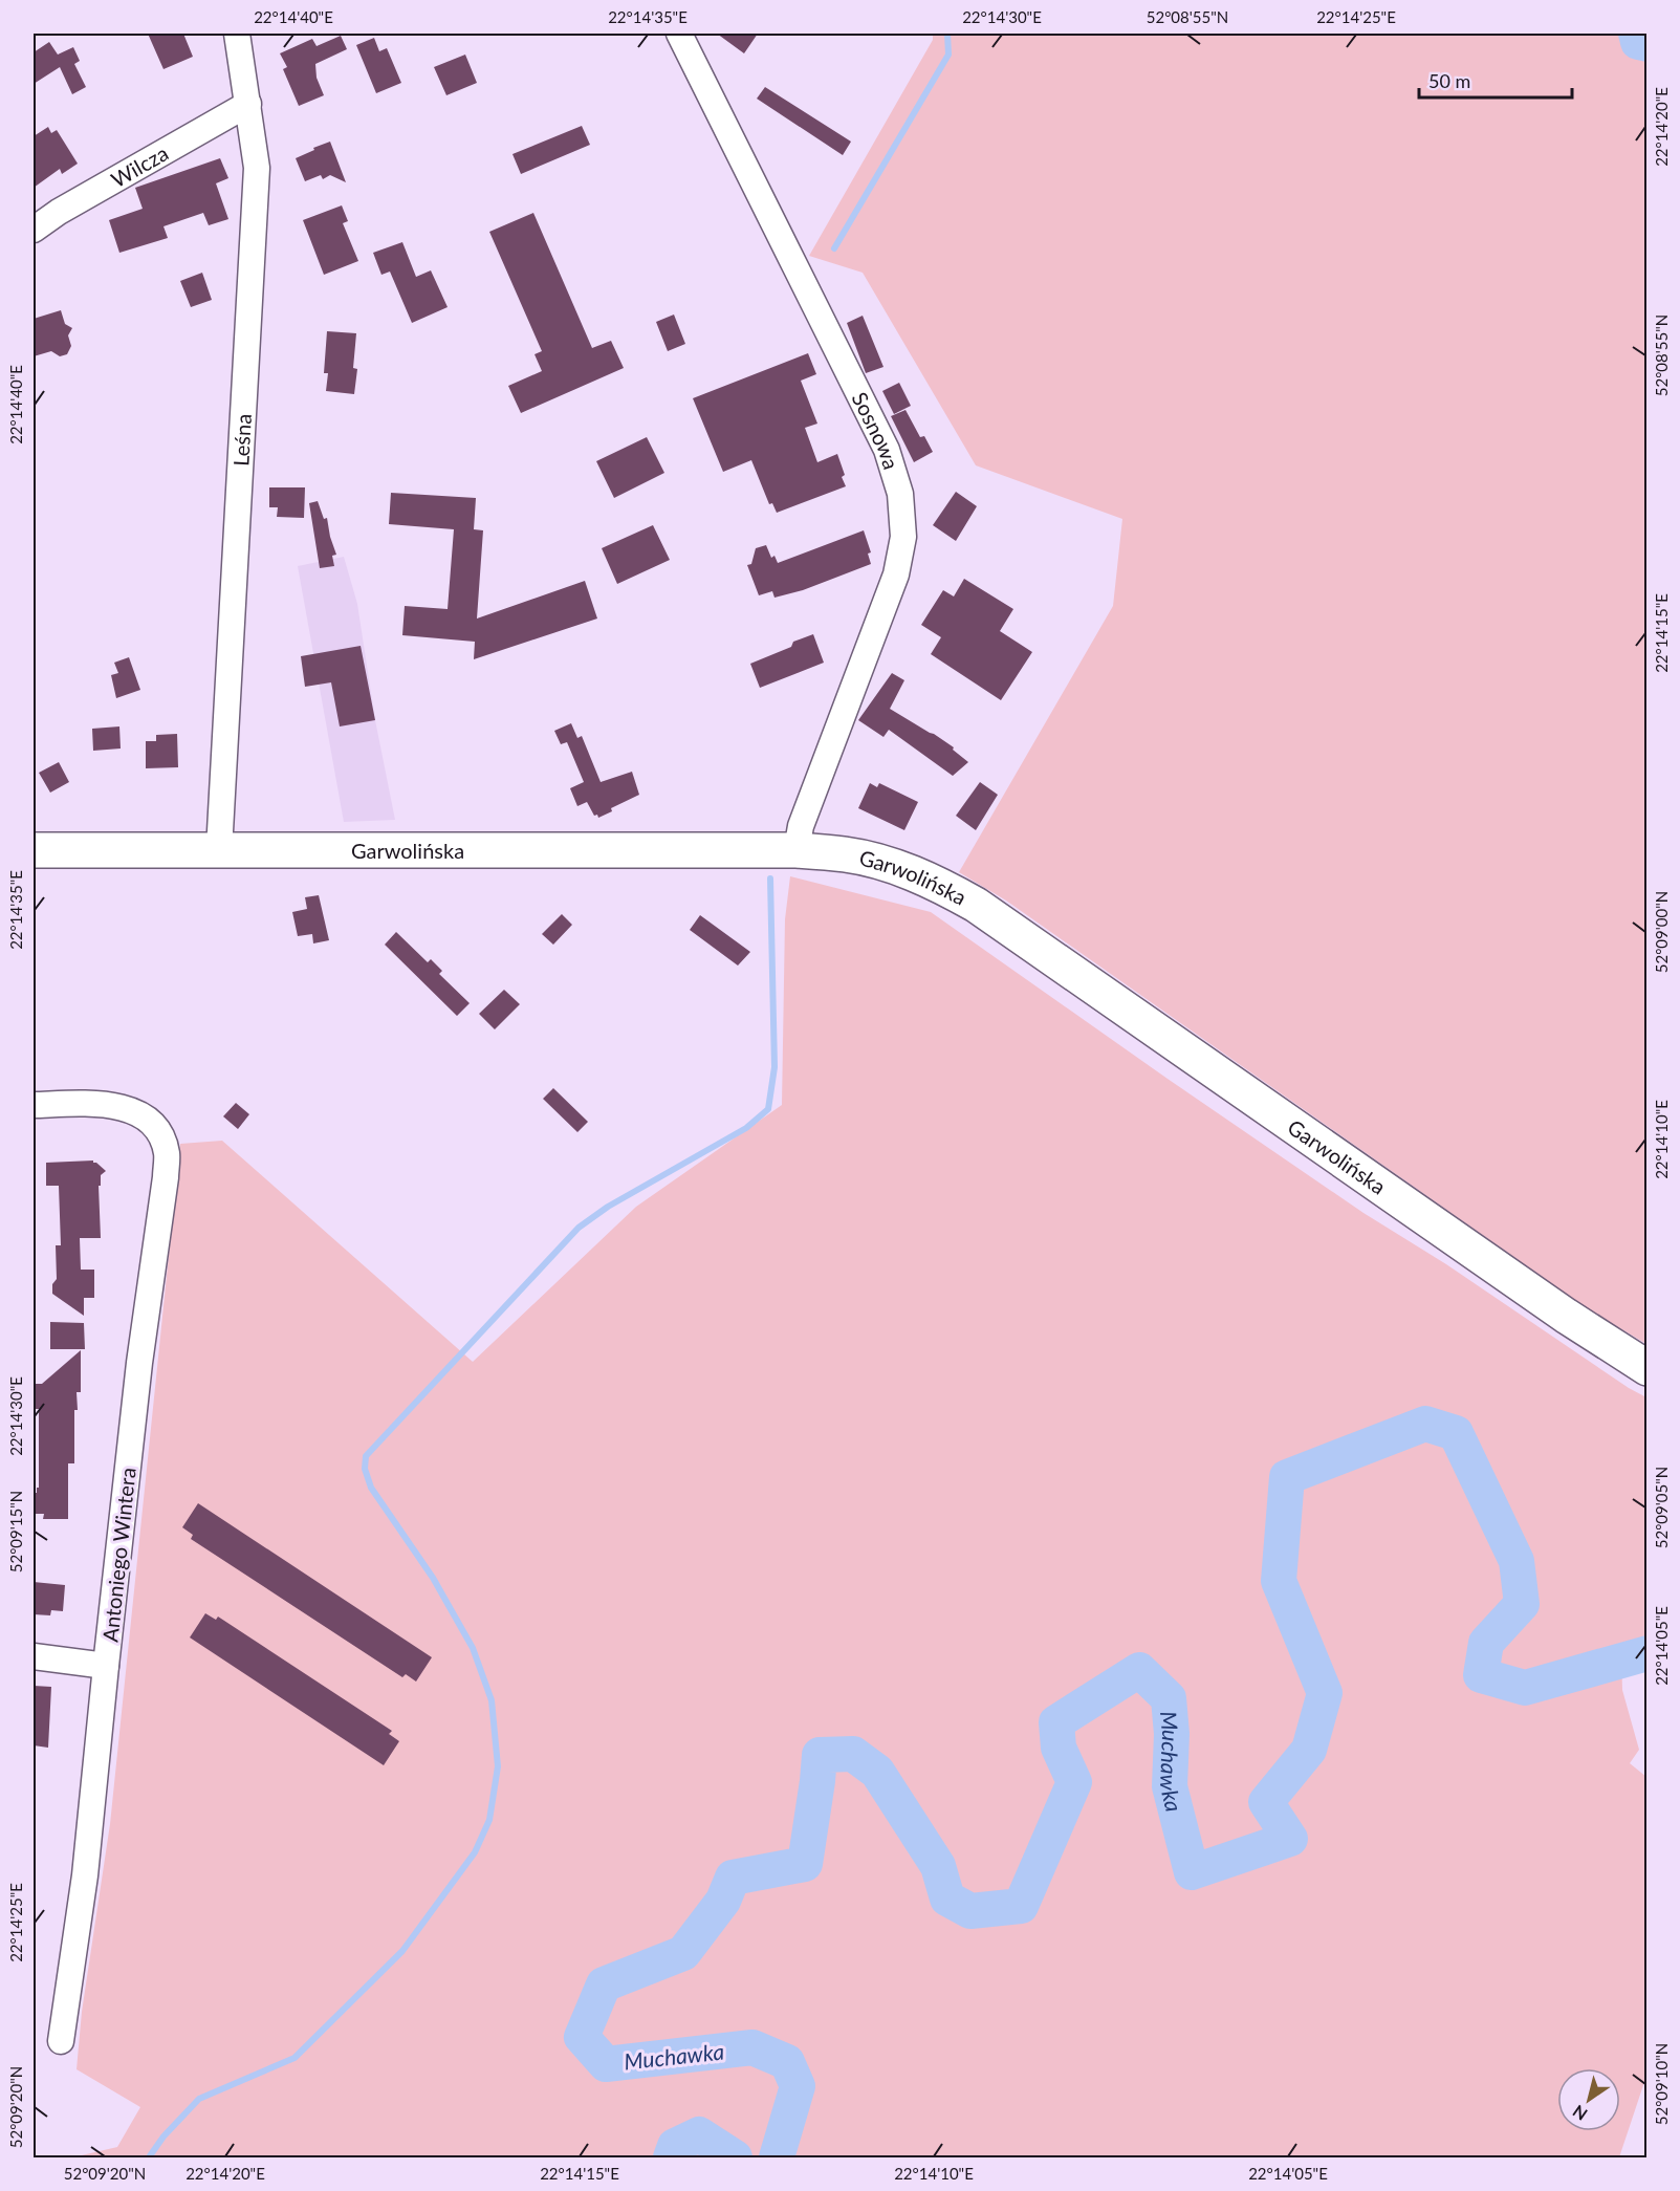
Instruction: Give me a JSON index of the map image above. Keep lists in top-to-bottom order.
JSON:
{
  "streets": {
    "main road": ["Garwolińska"],
    "street": [
      "Wilcza",
      "Sosnowa",
      "Leśna",
      "Antoniego Wintera"
    ]
  },
  "crossings": [
    ["Wilcza", "Leśna"],
    ["Sosnowa", "Garwolińska"],
    ["Leśna", "Garwolińska"]
  ],
  "water": ["Muchawka"],
  "scale_bar": "50 m",
  "north": "bottom left",
  "coordinates": [
    "22°14'40\"E",
    "22°14'35\"E",
    "22°14'30\"E",
    "52°08'55\"N",
    "22°14'25\"E",
    "22°14'20\"E",
    "22°14'15\"E",
    "52°09'00\"N",
    "22°14'10\"E",
    "52°09'05\"N",
    "52°09'15\"N",
    "22°14'05\"E",
    "52°09'10\"N",
    "52°09'20\"N"
  ]
}
